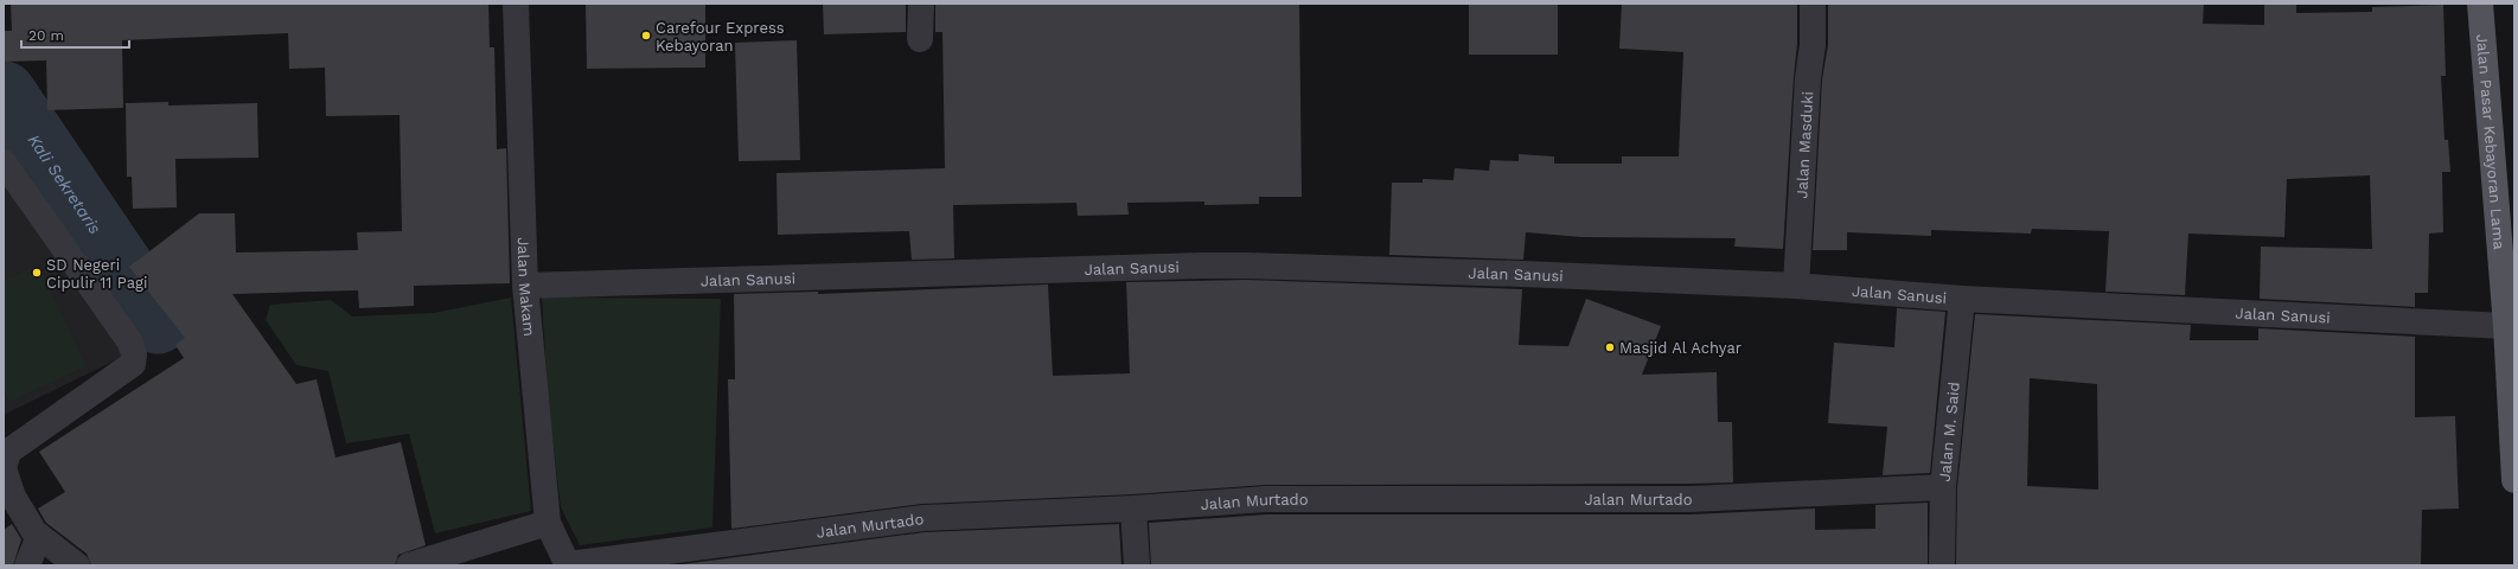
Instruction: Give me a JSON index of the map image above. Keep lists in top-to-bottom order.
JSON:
{
  "streets": {
    "main road": ["Jalan Pasar Kebayoran Lama"],
    "street": [
      "Jalan Masduki",
      "Jalan Sanusi",
      "Jalan Makam",
      "Jalan M. Said",
      "Jalan Murtado"
    ]
  },
  "crossings": [
    ["Jalan Pasar Kebayoran Lama", "Jalan Sanusi"],
    ["Jalan Masduki", "Jalan Sanusi"],
    ["Jalan Sanusi", "Jalan Makam"],
    ["Jalan Sanusi", "Jalan M. Said"],
    ["Jalan Makam", "Jalan Murtado"],
    ["Jalan M. Said", "Jalan Murtado"]
  ],
  "water": ["Kali Sekretaris"],
  "places": ["Carefour Express Kebayoran", "SD Negeri Cipulir 11 Pagi", "Masjid Al Achyar"],
  "scale_bar": "20 m"
}
